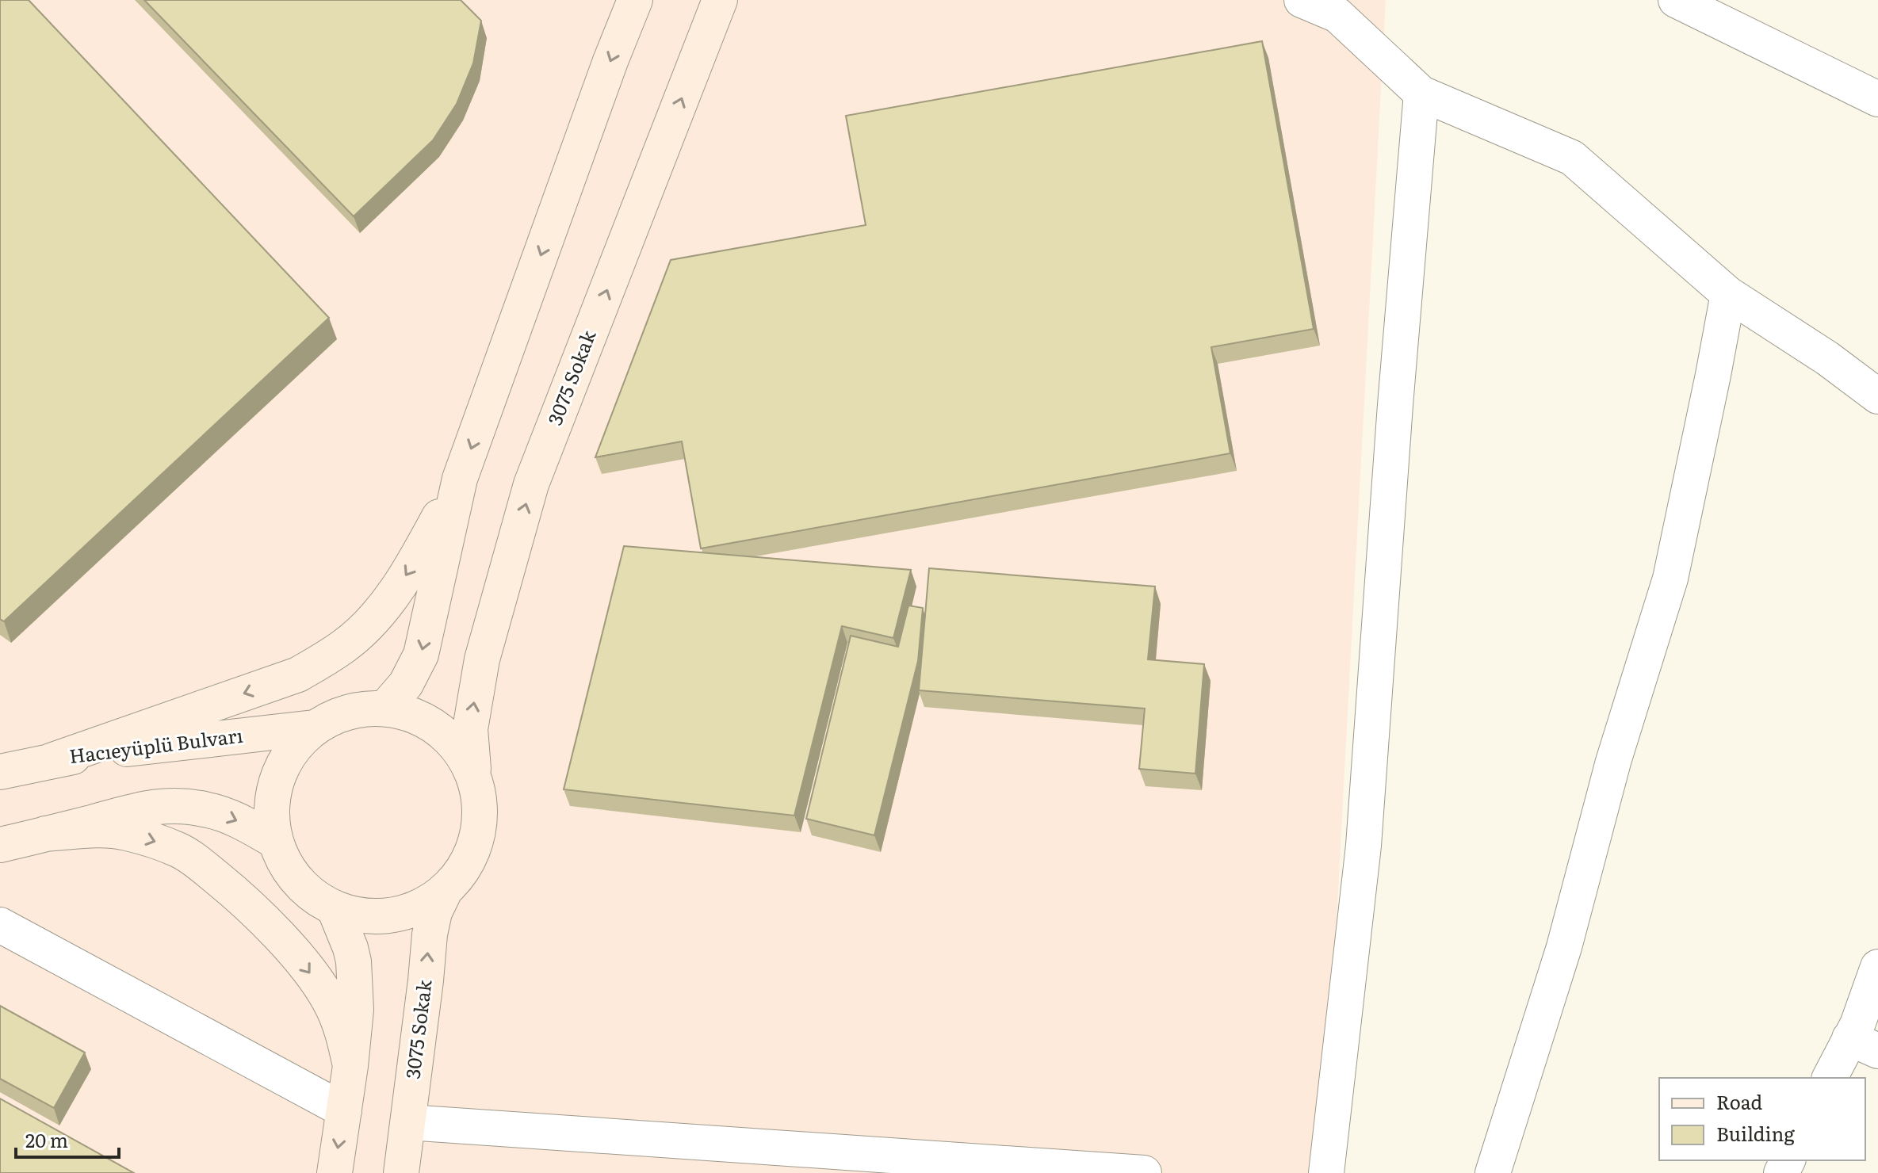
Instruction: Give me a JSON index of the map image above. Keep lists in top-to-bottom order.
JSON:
{
  "streets": {
    "street": ["3075 Sokak", "Hacıeyüplü Bulvarı"]
  },
  "crossings": [
    ["3075 Sokak", "Hacıeyüplü Bulvarı"]
  ],
  "legend": ["Road", "Building"],
  "scale_bar": "20 m"
}
